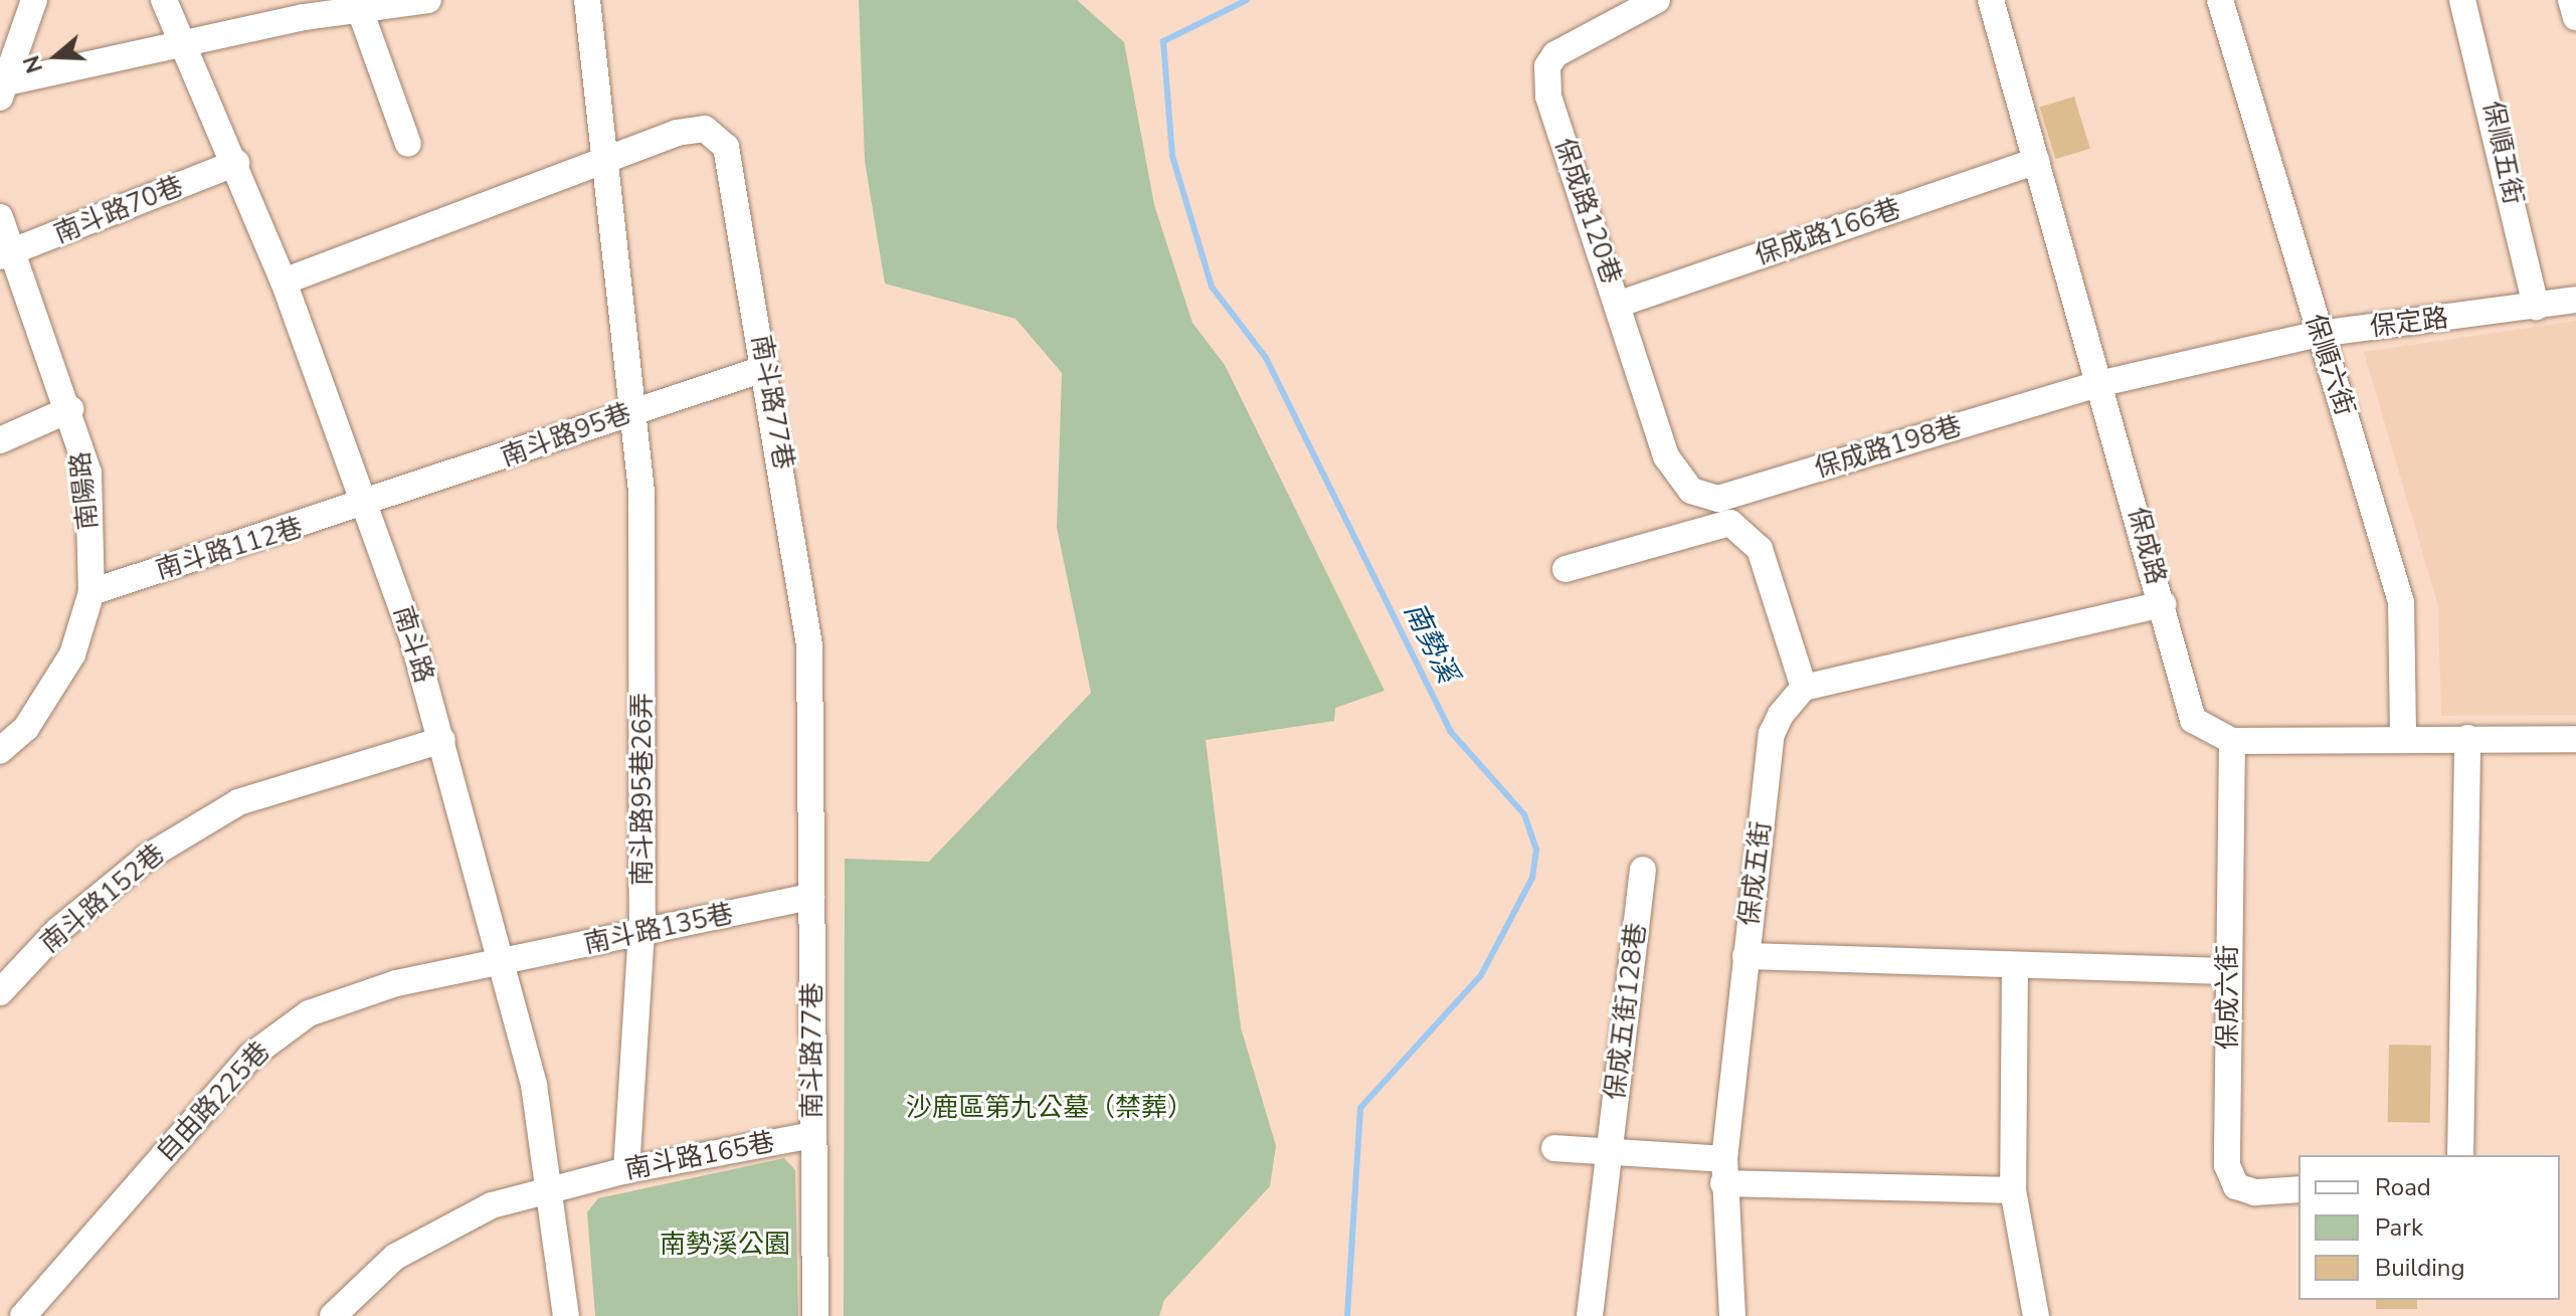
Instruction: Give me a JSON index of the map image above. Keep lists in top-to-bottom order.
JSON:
{
  "streets": {
    "street": [
      "保順五街",
      "南斗路70巷",
      "保成路120巷",
      "保成路166巷",
      "保定路",
      "保順六街",
      "南斗路77巷",
      "南斗路95巷",
      "保成路198巷",
      "南陽路",
      "保成路",
      "南斗路112巷",
      "南斗路",
      "南斗路95巷26弄",
      "保成五街",
      "南斗路152巷",
      "南斗路135巷",
      "保成六街",
      "保成五街128巷",
      "自由路225巷",
      "南斗路165巷"
    ]
  },
  "crossings": [
    ["保順五街", "保定路"],
    ["南斗路70巷", "南陽路"],
    ["南斗路70巷", "南斗路"],
    ["保成路120巷", "保成路166巷"],
    ["保成路120巷", "保成路198巷"],
    ["保成路166巷", "保成路"],
    ["保定路", "保順六街"],
    ["保定路", "保成路198巷"],
    ["保定路", "保成路"],
    ["南斗路77巷", "南斗路95巷"],
    ["南斗路77巷", "南斗路"],
    ["南斗路77巷", "南斗路95巷26弄"],
    ["南斗路77巷", "南斗路135巷"],
    ["南斗路77巷", "南斗路165巷"],
    ["南斗路95巷", "南斗路112巷"],
    ["南斗路95巷", "南斗路"],
    ["南斗路95巷", "南斗路95巷26弄"],
    ["保成路198巷", "保成路"],
    ["南陽路", "南斗路112巷"],
    ["保成路", "保成六街"],
    ["南斗路112巷", "南斗路"],
    ["南斗路", "南斗路152巷"],
    ["南斗路", "南斗路135巷"],
    ["南斗路", "自由路225巷"],
    ["南斗路", "南斗路165巷"],
    ["南斗路95巷26弄", "南斗路135巷"],
    ["南斗路95巷26弄", "南斗路165巷"],
    ["保成五街", "保成六街"],
    ["南斗路135巷", "自由路225巷"]
  ],
  "water": ["南勢溪"],
  "parks": ["沙鹿區第九公墓（禁葬）", "南勢溪公園"],
  "legend": ["Road", "Park", "Building"],
  "north": "left"
}
